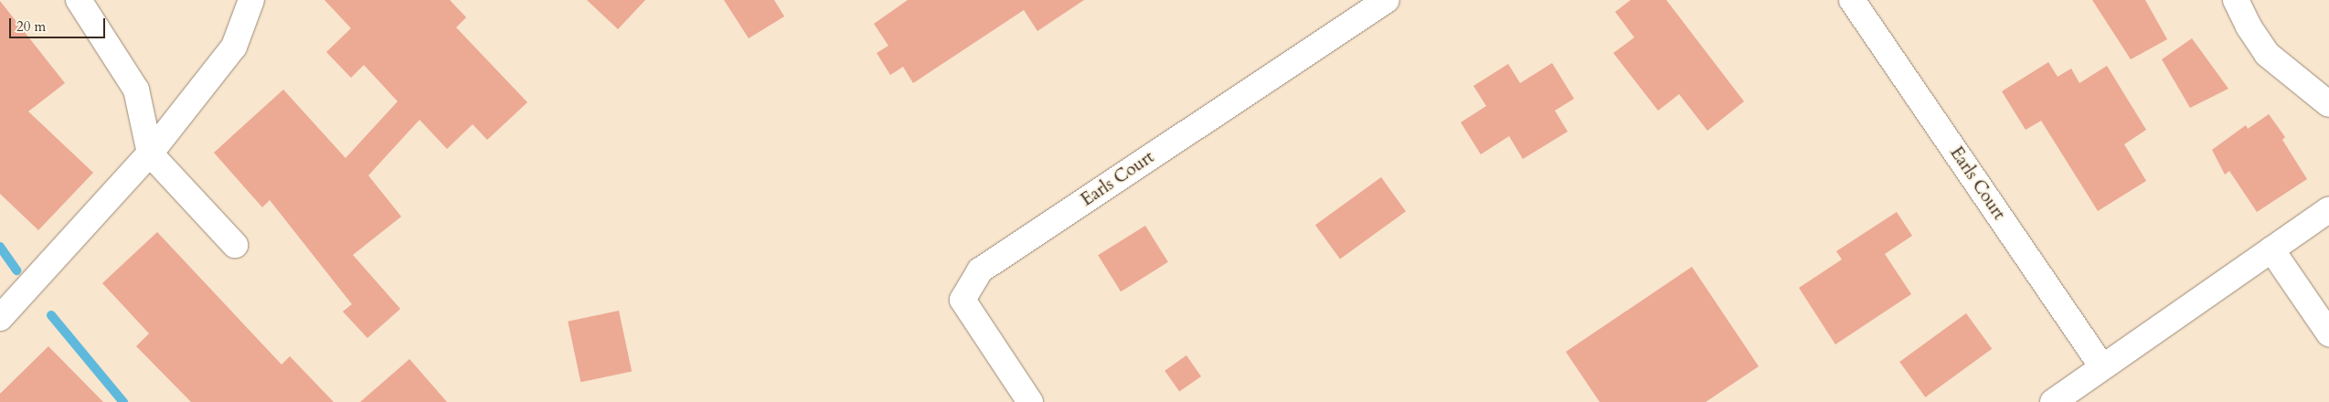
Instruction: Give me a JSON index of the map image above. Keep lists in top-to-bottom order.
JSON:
{
  "streets": {
    "street": ["Earls Court"]
  },
  "scale_bar": "20 m"
}
